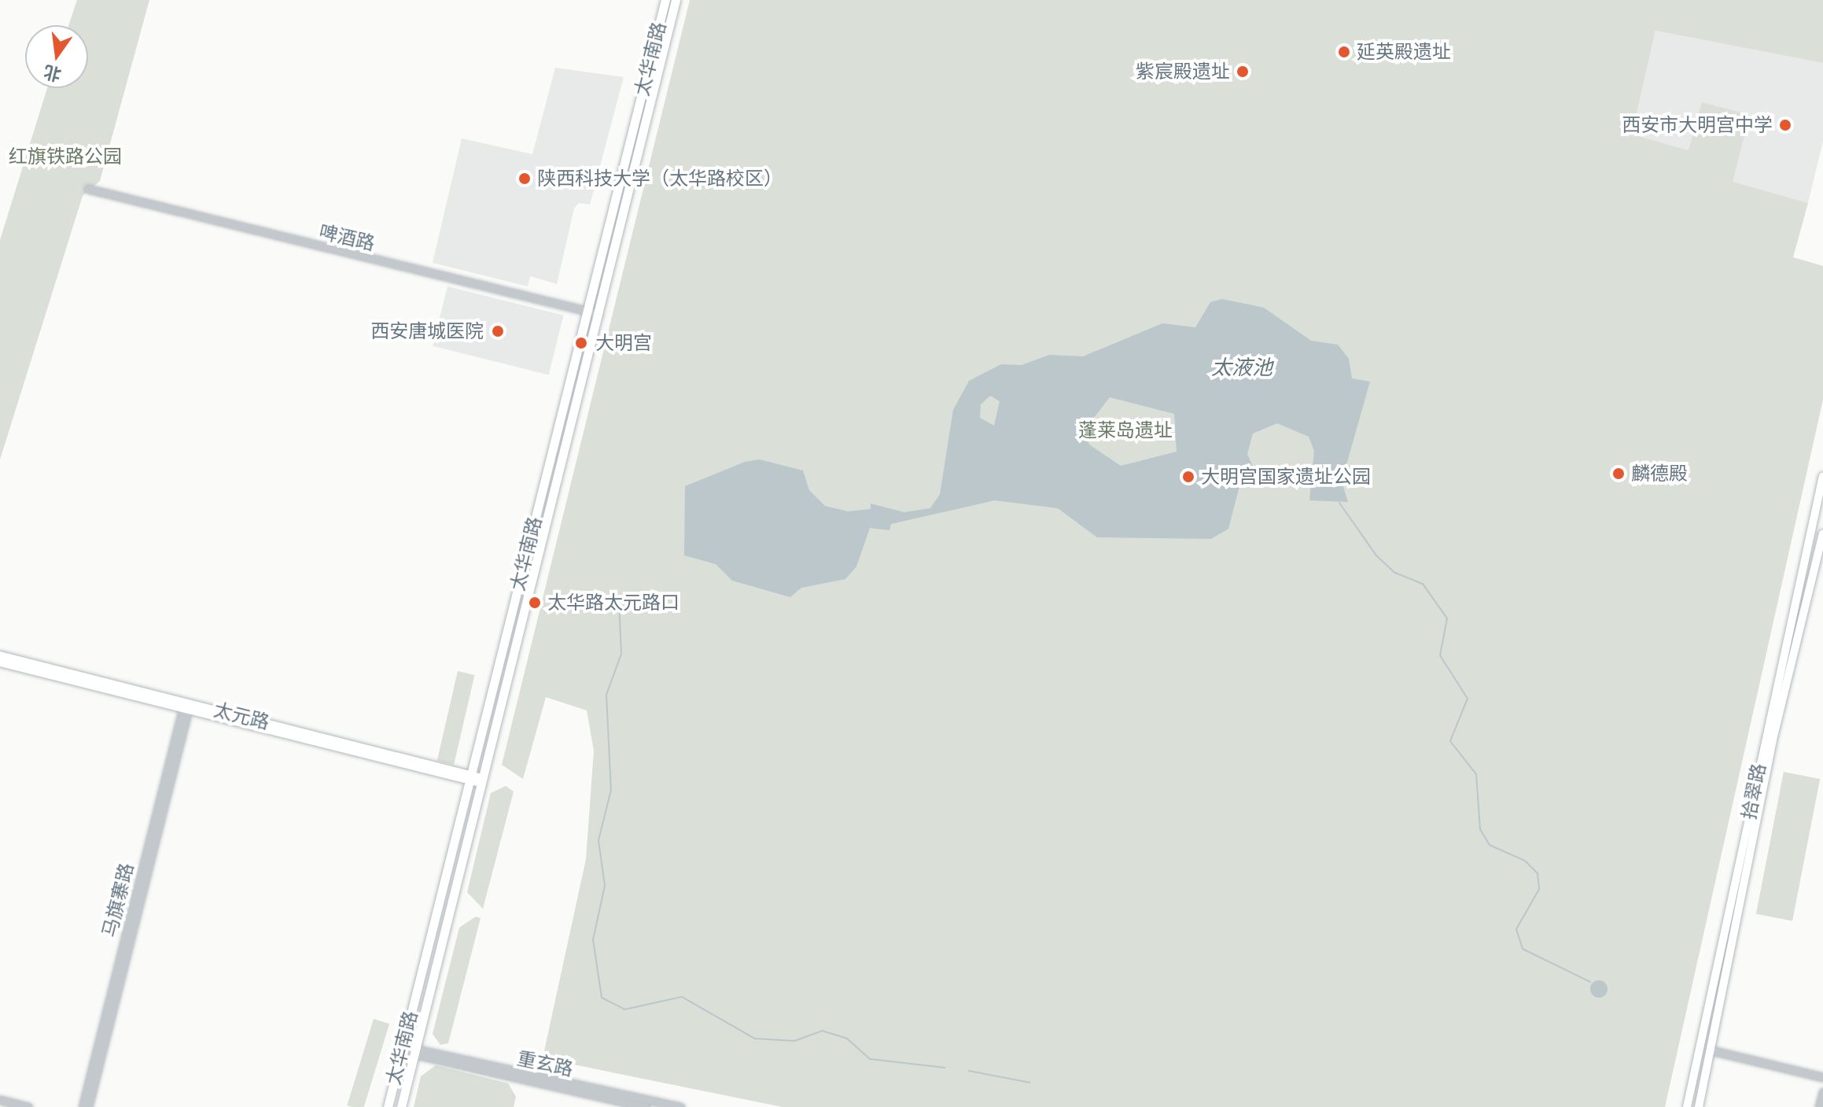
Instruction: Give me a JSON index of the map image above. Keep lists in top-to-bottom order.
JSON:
{
  "streets": {
    "main road": ["太华南路", "太元路", "拾翠路"],
    "street": ["啤酒路", "马旗寨路", "重玄路"]
  },
  "crossings": [
    ["太华南路", "啤酒路"],
    ["太华南路", "太元路"],
    ["太华南路", "重玄路"],
    ["太元路", "马旗寨路"]
  ],
  "water": ["太液池"],
  "parks": ["红旗铁路公园", "蓬莱岛遗址"],
  "places": [
    "延英殿遗址",
    "紫宸殿遗址",
    "西安市大明宫中学",
    "陕西科技大学（太华路校区）",
    "西安唐城医院",
    "大明宫",
    "麟德殿",
    "大明宫国家遗址公园",
    "太华路太元路口"
  ],
  "north": "bottom"
}
